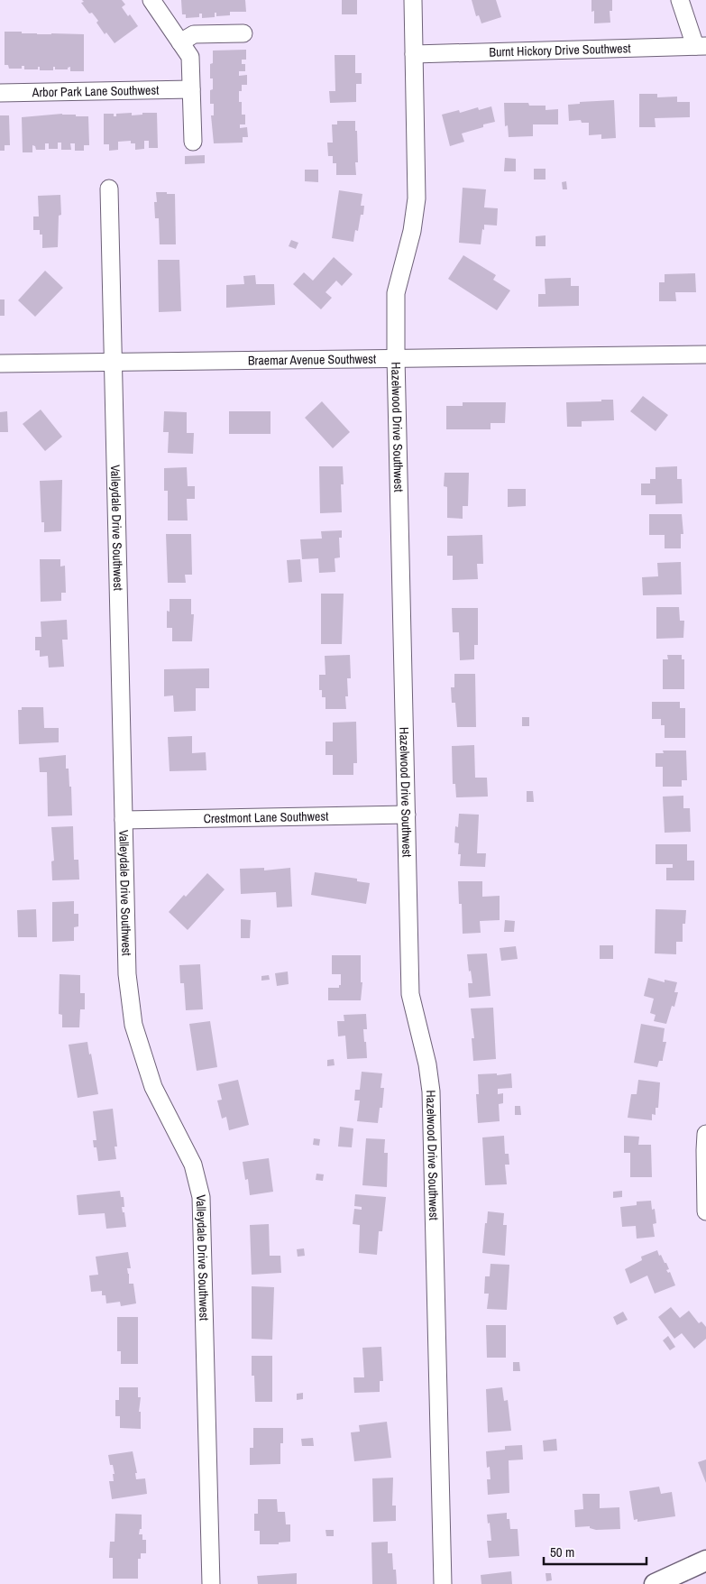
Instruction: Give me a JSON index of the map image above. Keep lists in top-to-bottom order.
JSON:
{
  "streets": {
    "street": [
      "Burnt Hickory Drive Southwest",
      "Arbor Park Lane Southwest",
      "Braemar Avenue Southwest",
      "Hazelwood Drive Southwest",
      "Valleydale Drive Southwest",
      "Crestmont Lane Southwest"
    ]
  },
  "crossings": [
    ["Burnt Hickory Drive Southwest", "Hazelwood Drive Southwest"],
    ["Braemar Avenue Southwest", "Hazelwood Drive Southwest"],
    ["Braemar Avenue Southwest", "Valleydale Drive Southwest"],
    ["Hazelwood Drive Southwest", "Crestmont Lane Southwest"],
    ["Valleydale Drive Southwest", "Crestmont Lane Southwest"]
  ],
  "scale_bar": "50 m"
}
